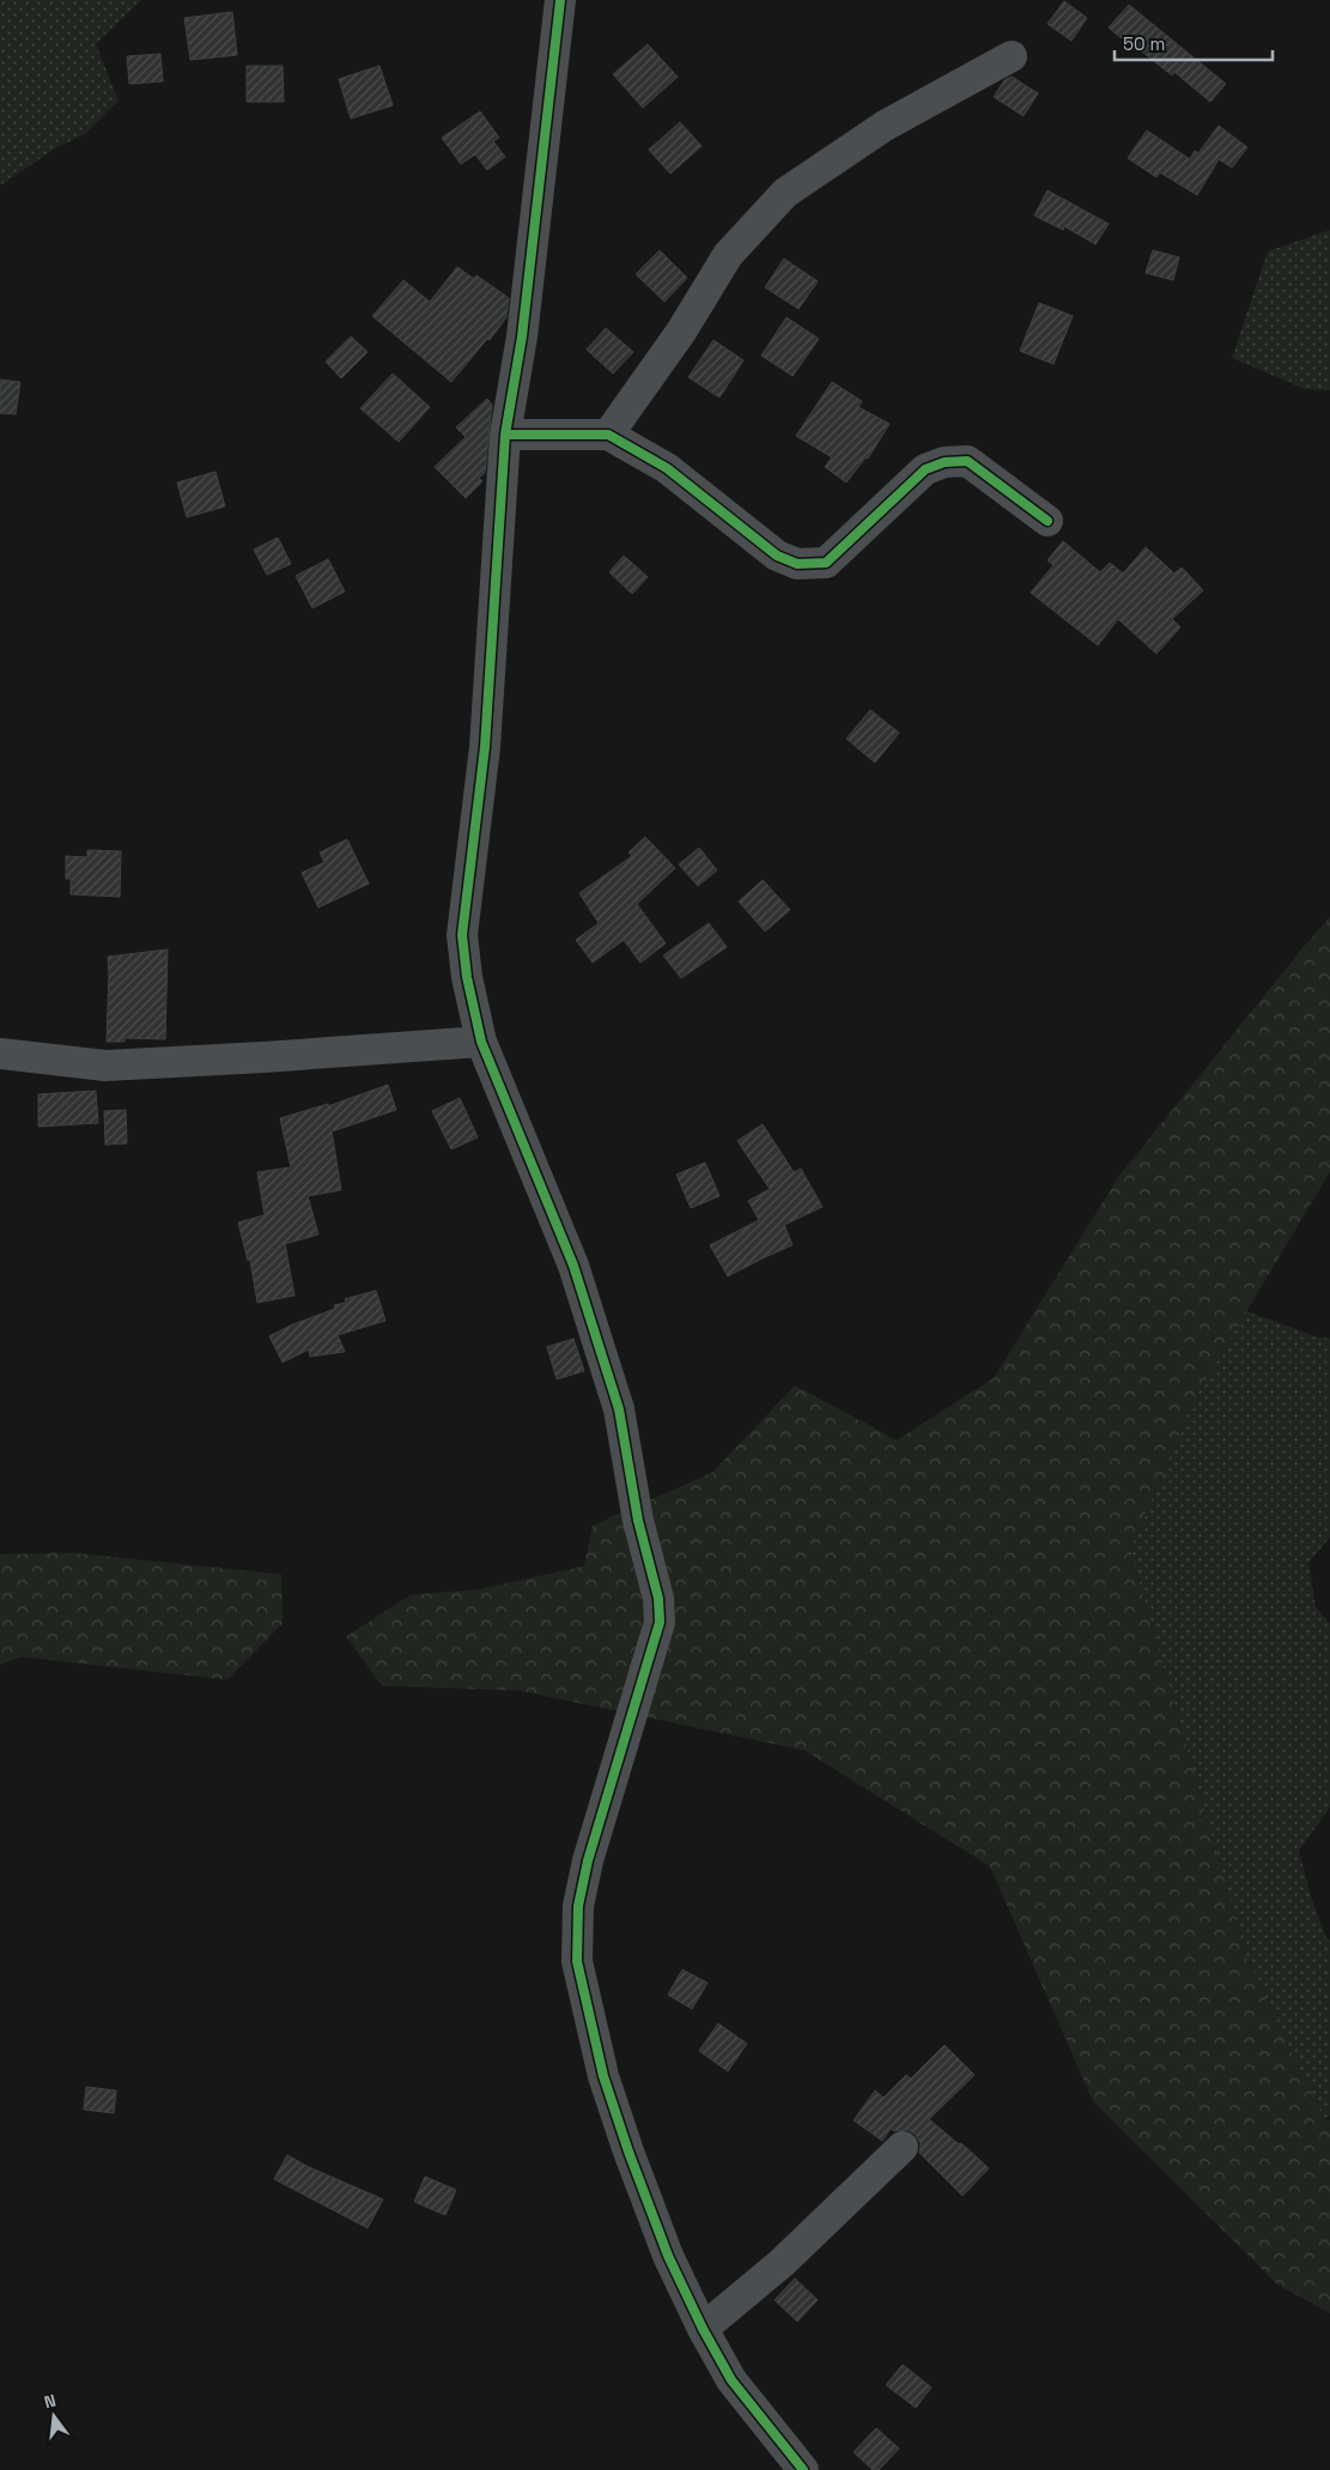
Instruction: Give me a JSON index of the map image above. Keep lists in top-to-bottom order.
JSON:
{
  "scale_bar": "50 m",
  "north": "top"
}
